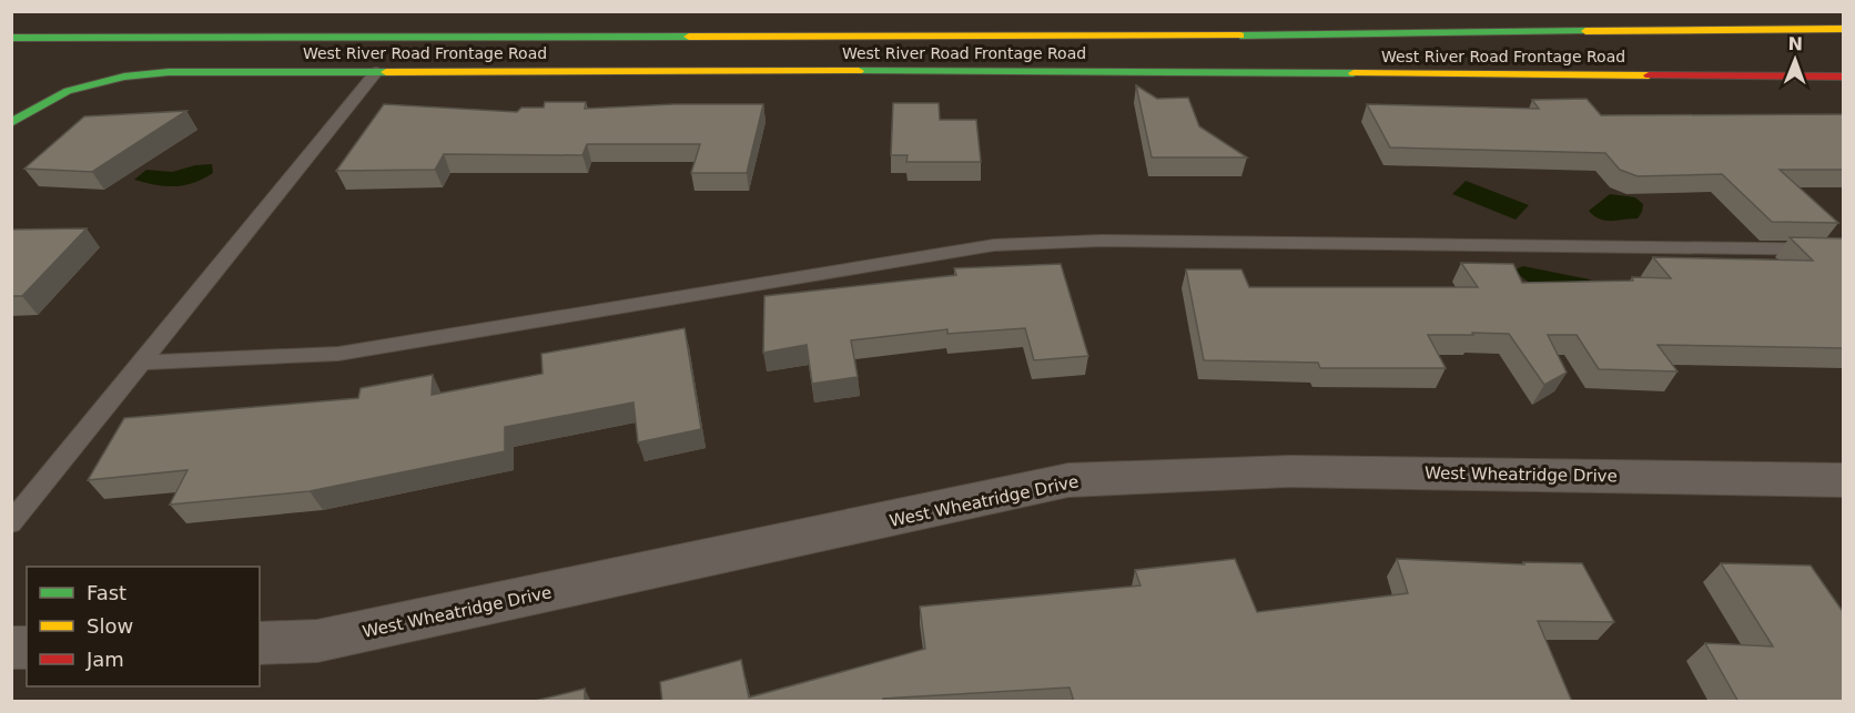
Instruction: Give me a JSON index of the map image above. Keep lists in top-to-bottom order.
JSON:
{
  "streets": {
    "main road": ["West River Road Frontage Road"],
    "street": ["West Wheatridge Drive"]
  },
  "legend": ["Fast", "Slow", "Jam"],
  "north": "top"
}
